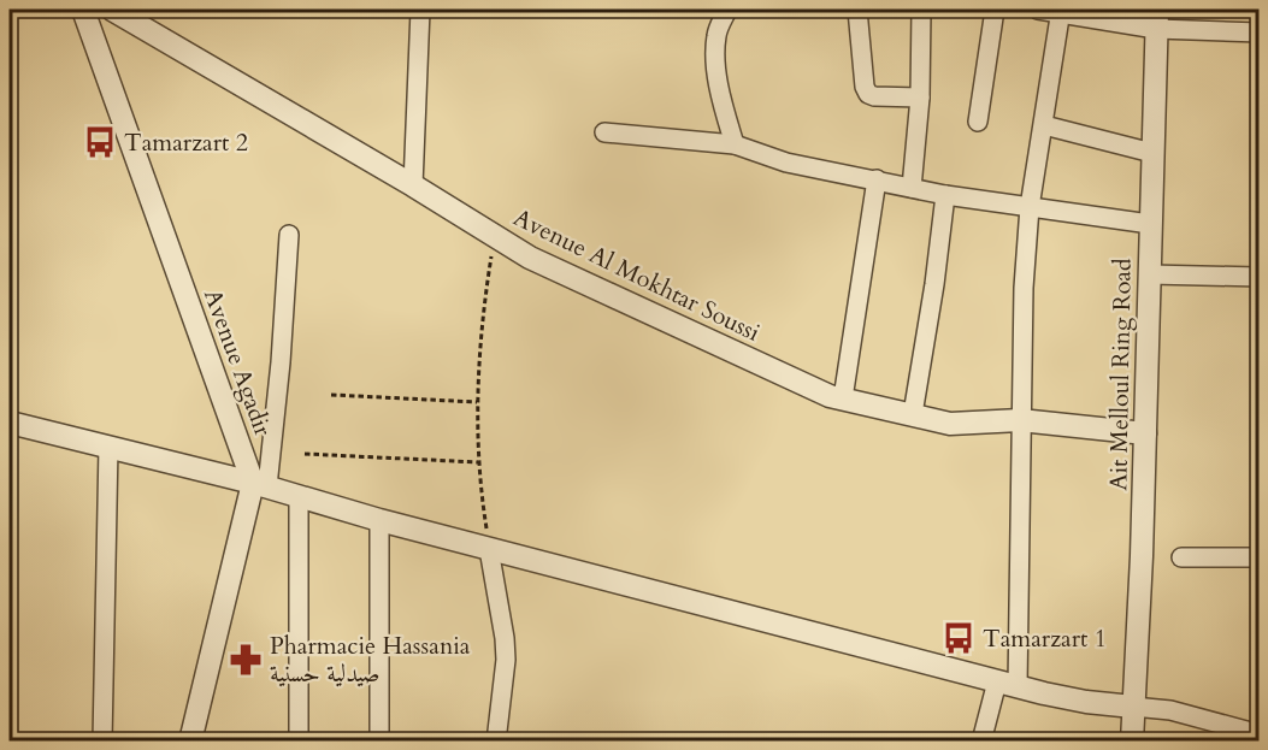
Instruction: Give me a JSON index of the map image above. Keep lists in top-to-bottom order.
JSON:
{
  "streets": {
    "street": ["Avenue Al Mokhtar Soussi", "Avenue Agadir", "Ait Melloul Ring Road"]
  },
  "crossings": [
    ["Avenue Al Mokhtar Soussi", "Ait Melloul Ring Road"]
  ],
  "places": {
    "bus stop": ["Tamarzart 2", "Tamarzart 1"],
    "pharmacy": ["Pharmacie Hassania صيدلية حسنية"]
  }
}
